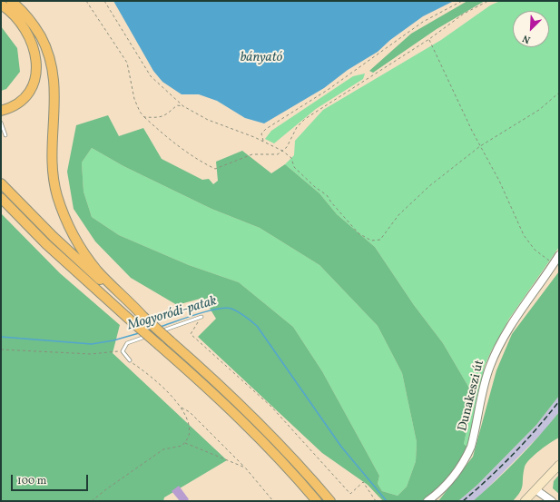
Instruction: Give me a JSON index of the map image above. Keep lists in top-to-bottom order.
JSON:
{
  "streets": {
    "street": ["Dunakeszi út"]
  },
  "water": ["bányató", "Mogyoródi-patak"],
  "scale_bar": "100 m",
  "north": "bottom left"
}
